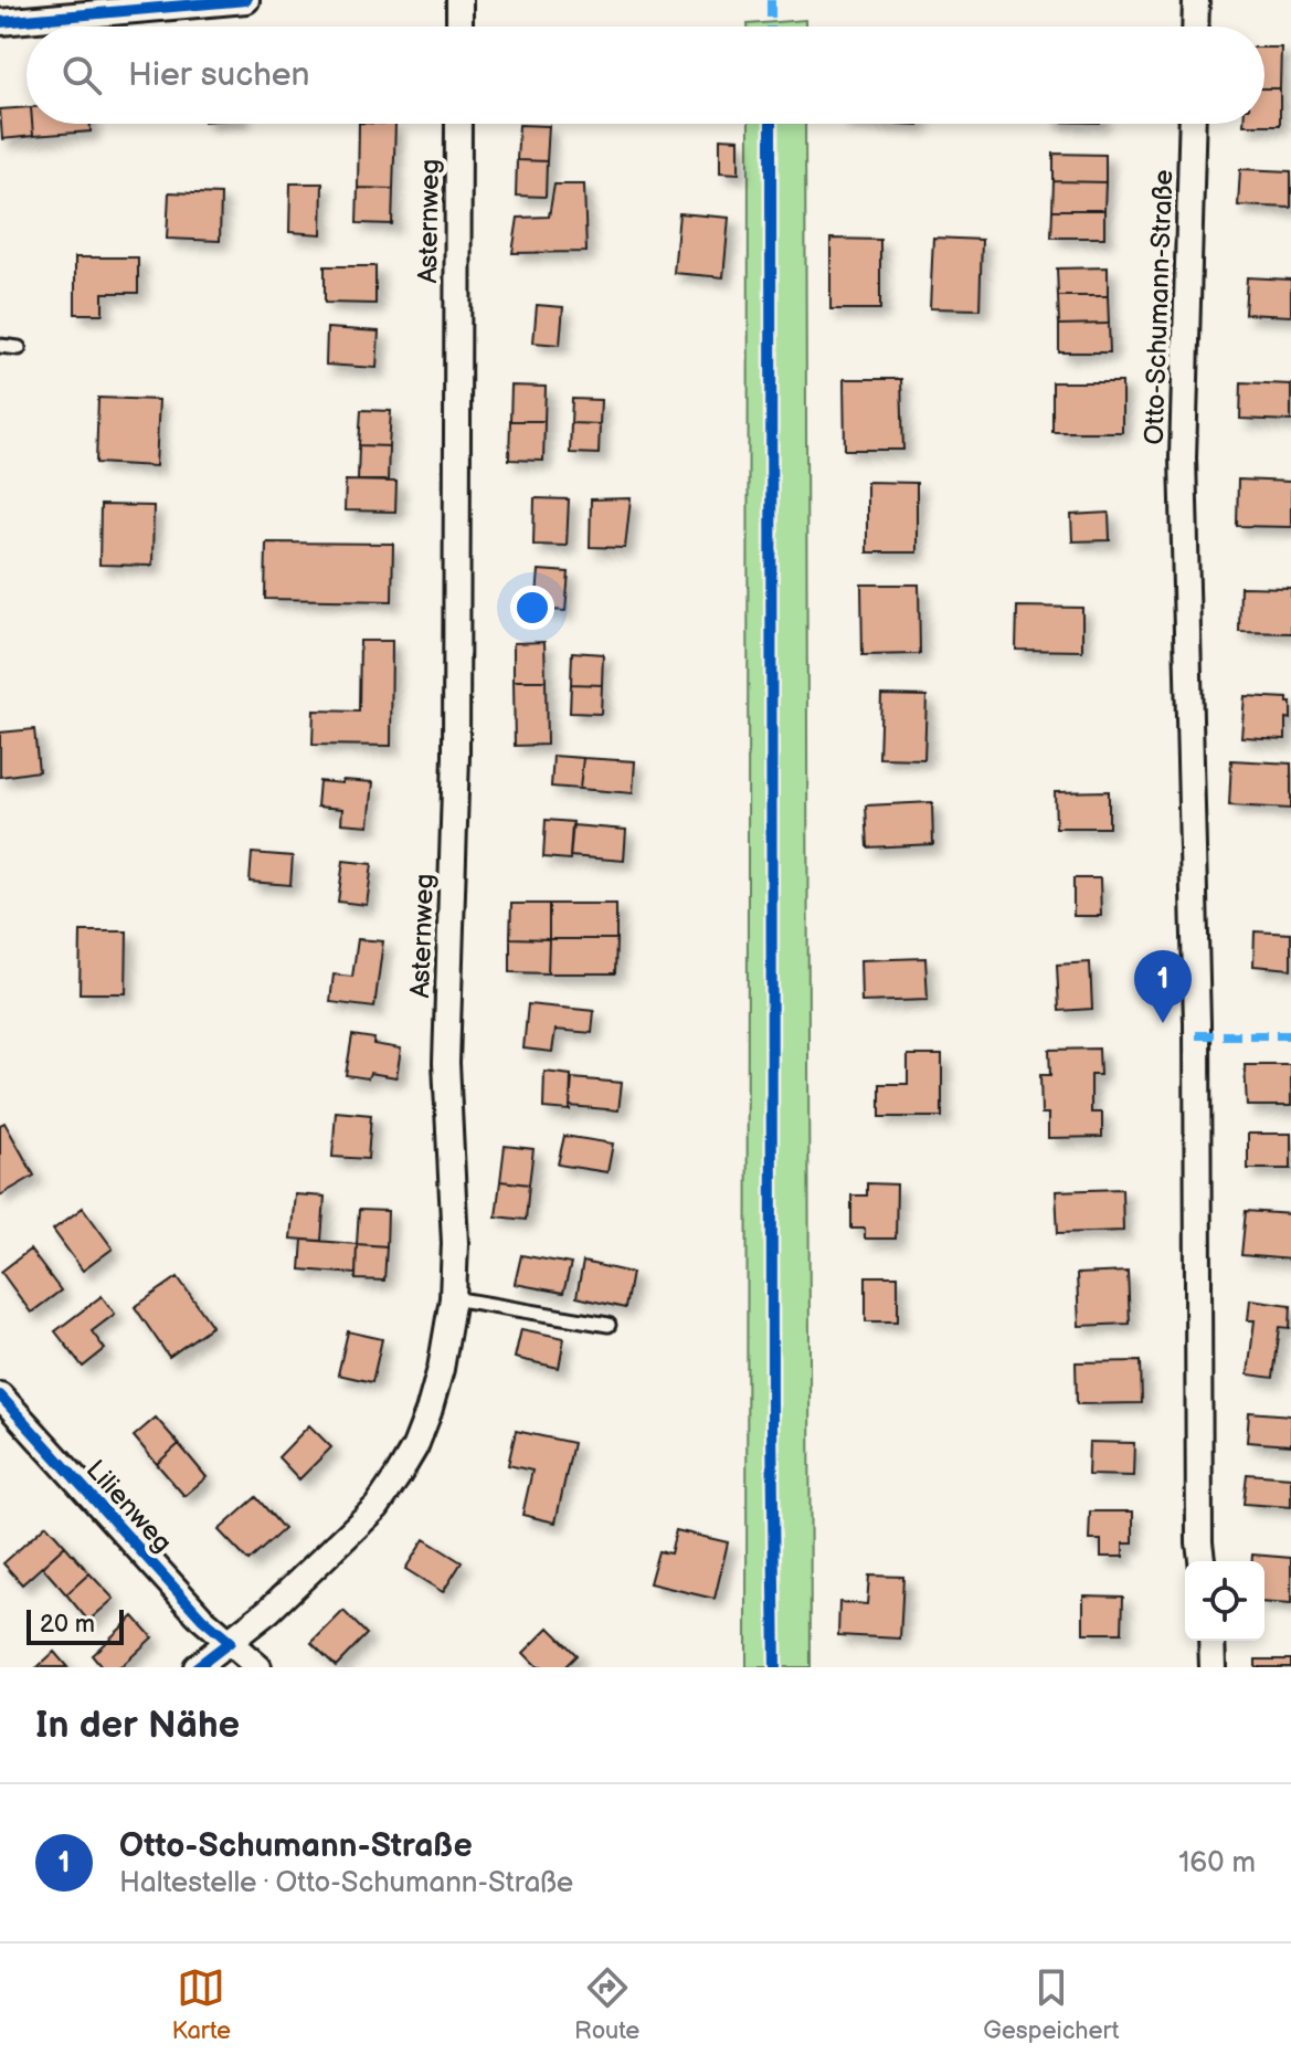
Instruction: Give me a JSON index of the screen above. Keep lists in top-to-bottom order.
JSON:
{
  "streets": {
    "street": ["Asternweg", "Otto-Schumann-Straße", "Lilienweg"]
  },
  "crossings": [
    ["Asternweg", "Lilienweg"]
  ],
  "scale_bar": "20 m",
  "page": {
    "search": "Hier suchen",
    "pins": "1",
    "scale": "20 m",
    "heading": "In der Nähe",
    "list": [
      {
        "mark": "1",
        "name": "Otto-Schumann-Straße",
        "note": "Haltestelle · Otto-Schumann-Straße",
        "value": "160 m"
      }
    ],
    "nav": ["Karte", "Route", "Gespeichert"]
  }
}
